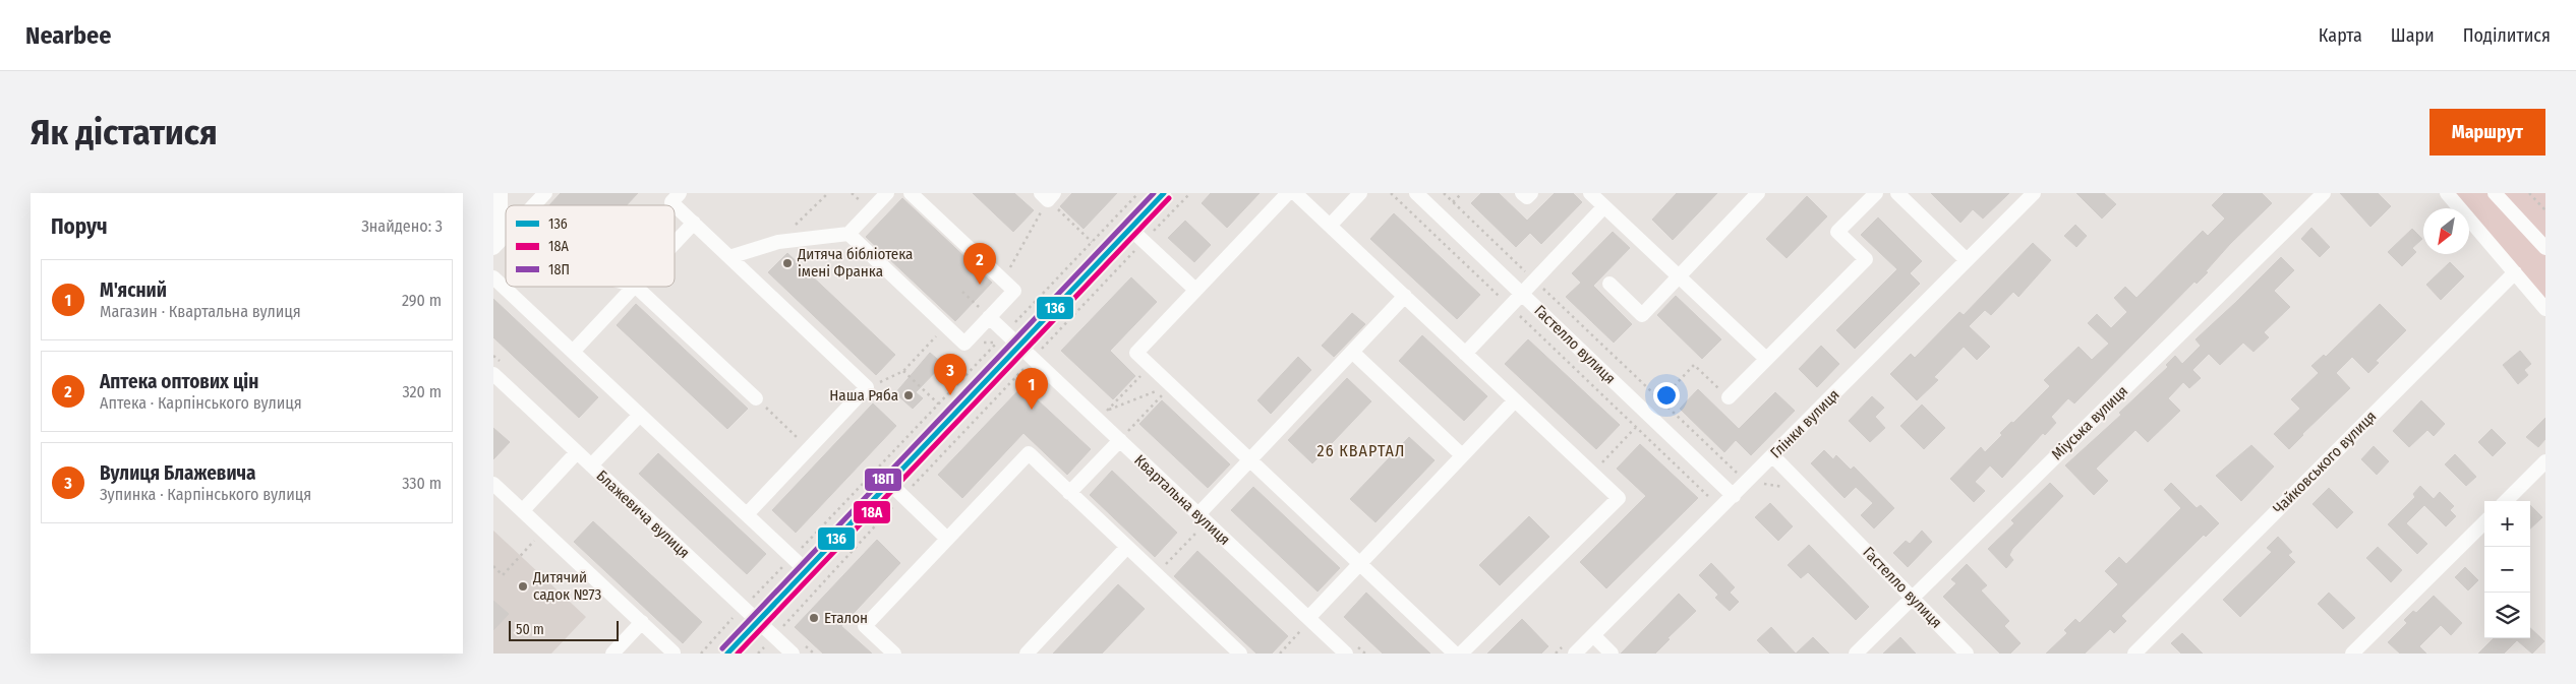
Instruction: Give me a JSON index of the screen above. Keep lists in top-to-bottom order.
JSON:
{
  "streets": {
    "street": [
      "Гастелло вулиця",
      "Міуська вулиця",
      "Глінки вулиця",
      "Чайковського вулиця",
      "Квартальна вулиця",
      "Блажевича вулиця"
    ]
  },
  "crossings": [
    ["Гастелло вулиця", "Міуська вулиця"],
    ["Гастелло вулиця", "Глінки вулиця"]
  ],
  "districts": ["26 КВАРТАЛ"],
  "places": [
    "Дитяча бібліотека імені Франка",
    "Наша Ряба",
    "Дитячий садок №73",
    "Еталон"
  ],
  "lines": ["transit line 136", "transit line 18П", "transit line 18А"],
  "legend": ["136", "18А", "18П"],
  "scale_bar": "50 m",
  "north": "bottom left",
  "page": {
    "header": "Nearbee",
    "nav": ["Карта", "Шари", "Поділитися"],
    "buttons": "Маршрут",
    "title": "Як дістатися",
    "heading": ["Поруч", "Знайдено: 3"],
    "pins": ["2", "3", "1"],
    "list": [
      {
        "mark": "1",
        "name": "М'ясний",
        "note": "Магазин · Квартальна вулиця",
        "value": "290 m"
      },
      {
        "mark": "2",
        "name": "Аптека оптових цін",
        "note": "Аптека · Карпінського вулиця",
        "value": "320 m"
      },
      {
        "mark": "3",
        "name": "Вулиця Блажевича",
        "note": "Зупинка · Карпінського вулиця",
        "value": "330 m"
      }
    ],
    "map_buttons": ["+", "−"],
    "scale": "50 m"
  }
}
